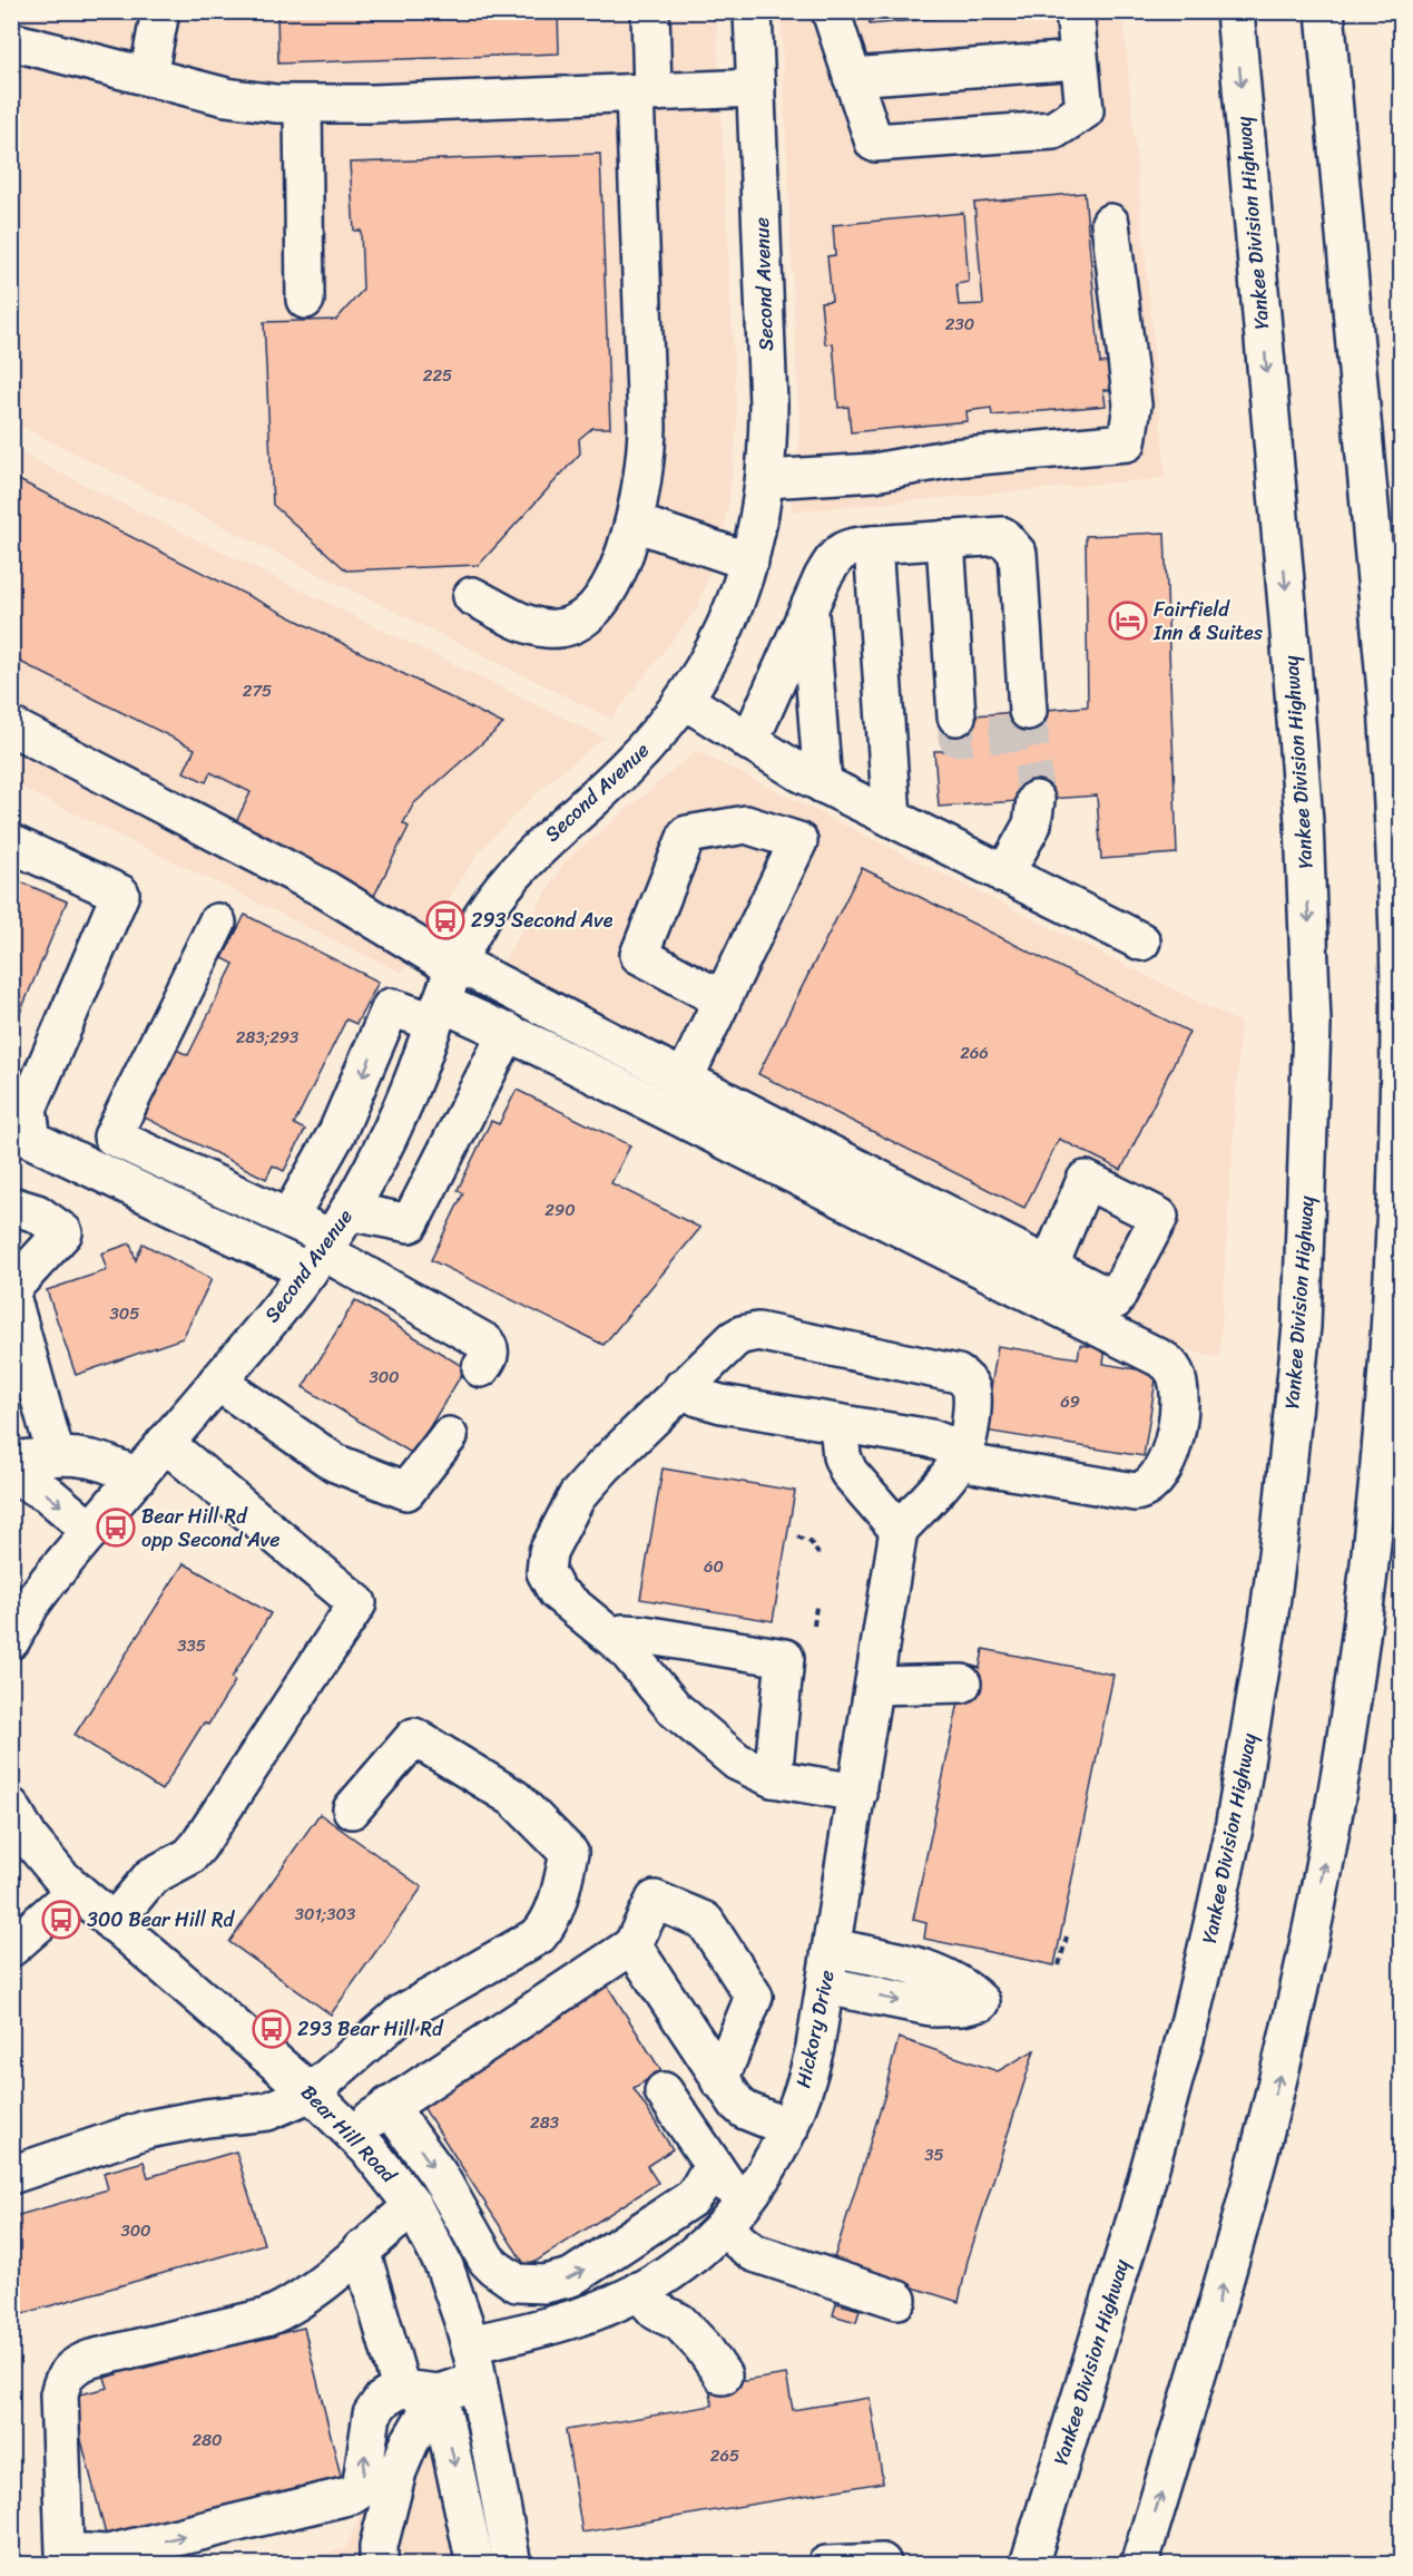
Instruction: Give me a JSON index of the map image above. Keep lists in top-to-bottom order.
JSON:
{
  "streets": {
    "main road": [
      "Yankee Division Highway",
      "Second Avenue",
      "Hickory Drive",
      "Bear Hill Road"
    ]
  },
  "crossings": [
    ["Hickory Drive", "Bear Hill Road"]
  ],
  "places": {
    "hotel": ["Fairfield Inn & Suites"],
    "bus stop": [
      "293 Second Ave",
      "Bear Hill Rd opp Second Ave",
      "300 Bear Hill Rd",
      "293 Bear Hill Rd"
    ]
  },
  "house_numbers": [
    "230",
    "225",
    "275",
    "283;293",
    "266",
    "290",
    "305",
    "300",
    "69",
    "60",
    "335",
    "301;303",
    "283",
    "35",
    "300",
    "280",
    "265"
  ]
}
